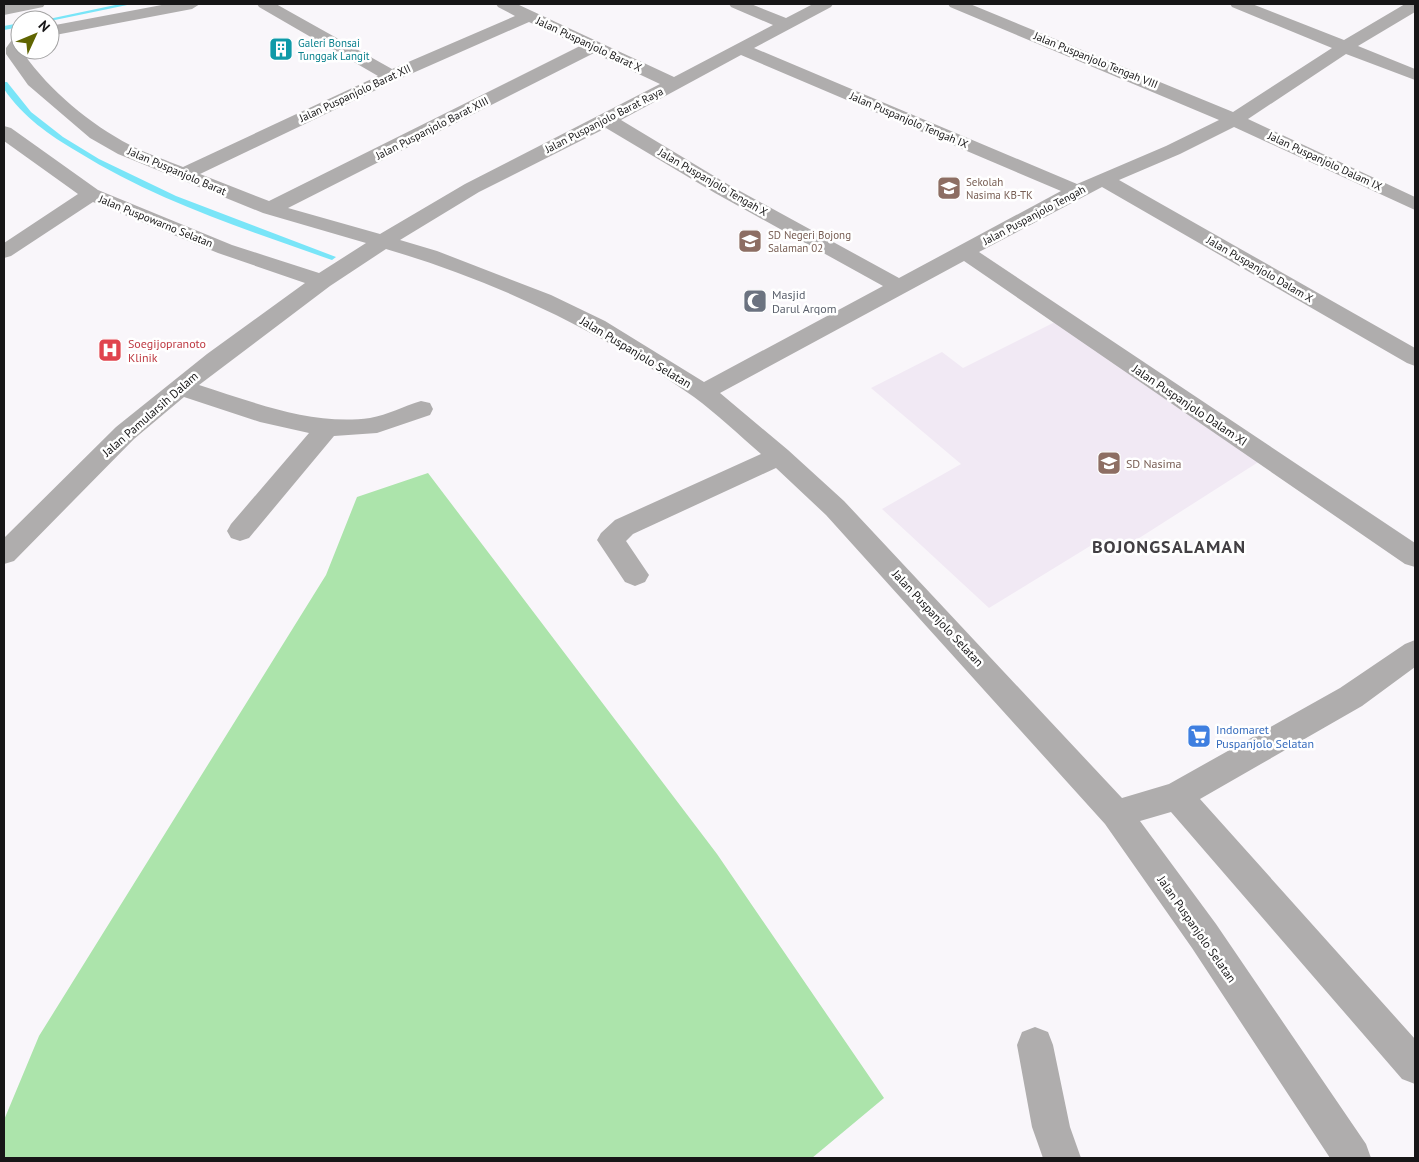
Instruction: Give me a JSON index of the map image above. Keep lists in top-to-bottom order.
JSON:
{
  "streets": {
    "street": [
      "Jalan Puspanjolo Barat X",
      "Jalan Puspanjolo Tengah VIII",
      "Jalan Puspanjolo Barat XII",
      "Jalan Puspanjolo Barat Raya",
      "Jalan Puspanjolo Tengah IX",
      "Jalan Puspanjolo Barat XIII",
      "Jalan Puspanjolo Dalam IX",
      "Jalan Puspanjolo Barat",
      "Jalan Puspanjolo Tengah X",
      "Jalan Puspanjolo Tengah",
      "Jalan Puspowarno Selatan",
      "Jalan Puspanjolo Dalam X",
      "Jalan Puspanjolo Selatan",
      "Jalan Puspanjolo Dalam XI",
      "Jalan Pamularsih Dalam"
    ]
  },
  "crossings": [
    ["Jalan Puspanjolo Barat X", "Jalan Puspanjolo Barat XII"],
    ["Jalan Puspanjolo Barat X", "Jalan Puspanjolo Barat Raya"],
    ["Jalan Puspanjolo Barat X", "Jalan Puspanjolo Barat XIII"],
    ["Jalan Puspanjolo Tengah VIII", "Jalan Puspanjolo Dalam IX"],
    ["Jalan Puspanjolo Tengah VIII", "Jalan Puspanjolo Tengah"],
    ["Jalan Puspanjolo Barat XII", "Jalan Puspanjolo Barat"],
    ["Jalan Puspanjolo Barat Raya", "Jalan Puspanjolo Tengah IX"],
    ["Jalan Puspanjolo Barat Raya", "Jalan Puspanjolo Barat"],
    ["Jalan Puspanjolo Barat Raya", "Jalan Puspanjolo Tengah X"],
    ["Jalan Puspanjolo Barat Raya", "Jalan Puspanjolo Selatan"],
    ["Jalan Puspanjolo Barat Raya", "Jalan Pamularsih Dalam"],
    ["Jalan Puspanjolo Tengah IX", "Jalan Puspanjolo Tengah"],
    ["Jalan Puspanjolo Barat XIII", "Jalan Puspanjolo Barat"],
    ["Jalan Puspanjolo Dalam IX", "Jalan Puspanjolo Tengah"],
    ["Jalan Puspanjolo Barat", "Jalan Puspanjolo Selatan"],
    ["Jalan Puspanjolo Barat", "Jalan Pamularsih Dalam"],
    ["Jalan Puspanjolo Tengah X", "Jalan Puspanjolo Tengah"],
    ["Jalan Puspanjolo Tengah", "Jalan Puspanjolo Dalam X"],
    ["Jalan Puspanjolo Tengah", "Jalan Puspanjolo Selatan"],
    ["Jalan Puspanjolo Tengah", "Jalan Puspanjolo Dalam XI"],
    ["Jalan Puspowarno Selatan", "Jalan Pamularsih Dalam"],
    ["Jalan Puspanjolo Selatan", "Jalan Pamularsih Dalam"]
  ],
  "districts": ["BOJONGSALAMAN"],
  "places": {
    "building": ["Galeri Bonsai Tunggak Langit"],
    "school or university": ["Sekolah Nasima KB-TK", "SD Negeri Bojong Salaman 02", "SD Nasima"],
    "mosque": ["Masjid Darul Arqom"],
    "hospital": ["Soegijopranoto Klinik"],
    "supermarket": ["Indomaret Puspanjolo Selatan"]
  },
  "north": "top right"
}
